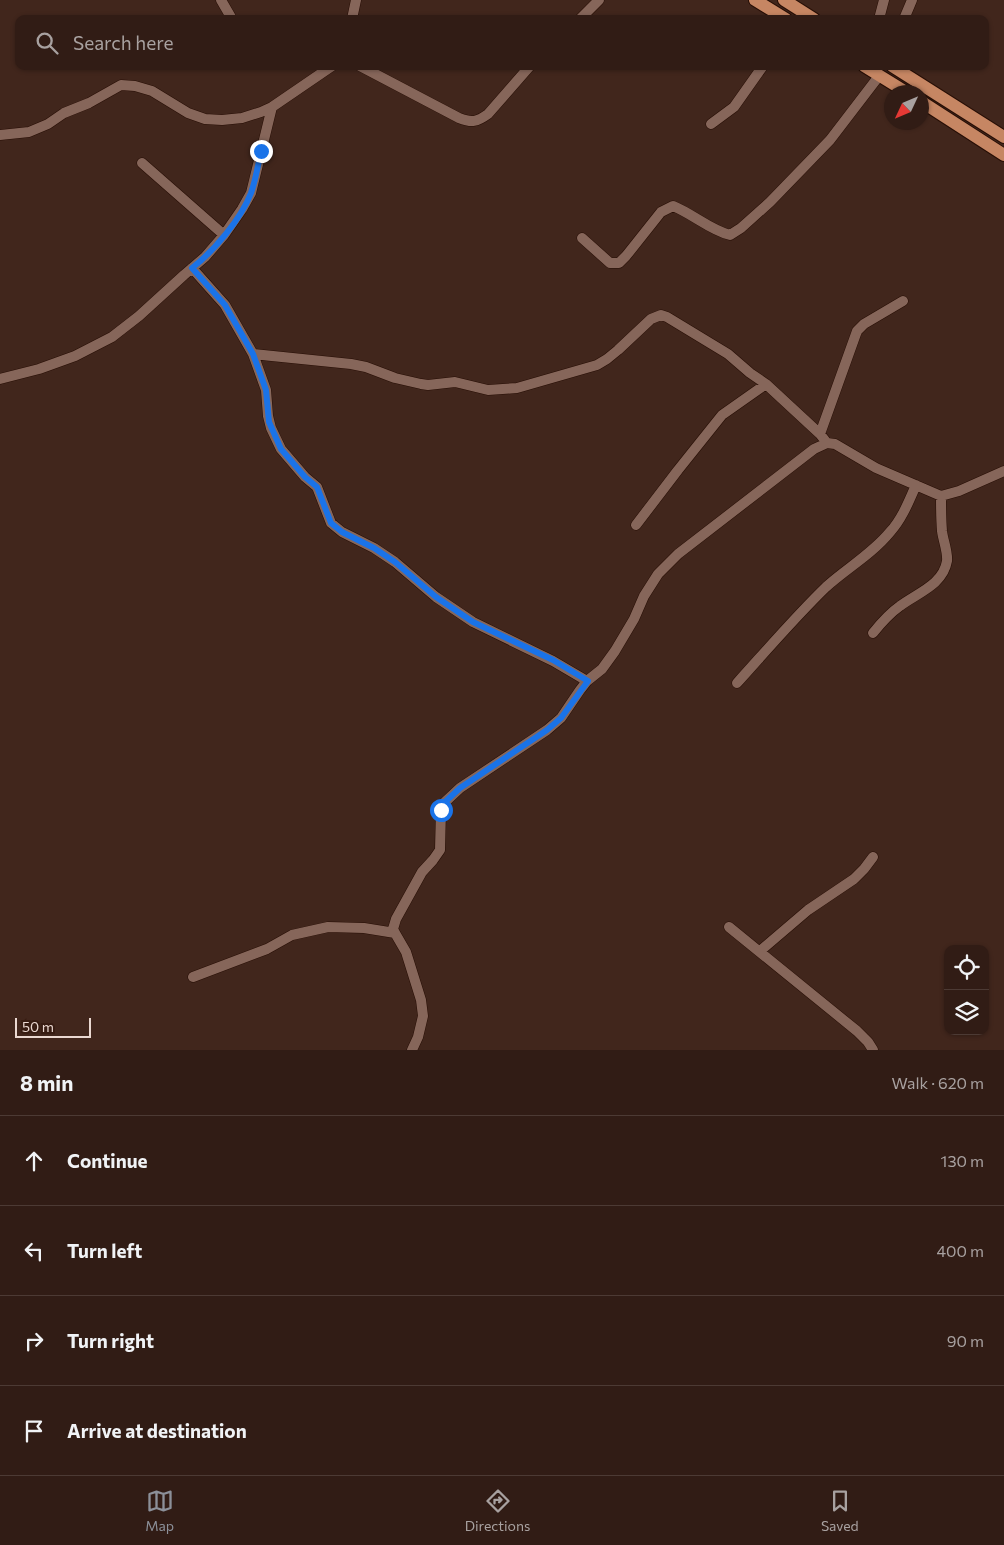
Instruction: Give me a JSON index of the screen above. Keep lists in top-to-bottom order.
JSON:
{
  "scale_bar": "50 m",
  "north": "bottom left",
  "page": {
    "search": "Search here",
    "scale": "50 m",
    "heading": ["8 min", "Walk · 620 m"],
    "list": [
      ["Continue", "130 m"],
      ["Turn left", "400 m"],
      ["Turn right", "90 m"],
      "Arrive at destination"
    ],
    "nav": ["Map", "Directions", "Saved"]
  }
}
